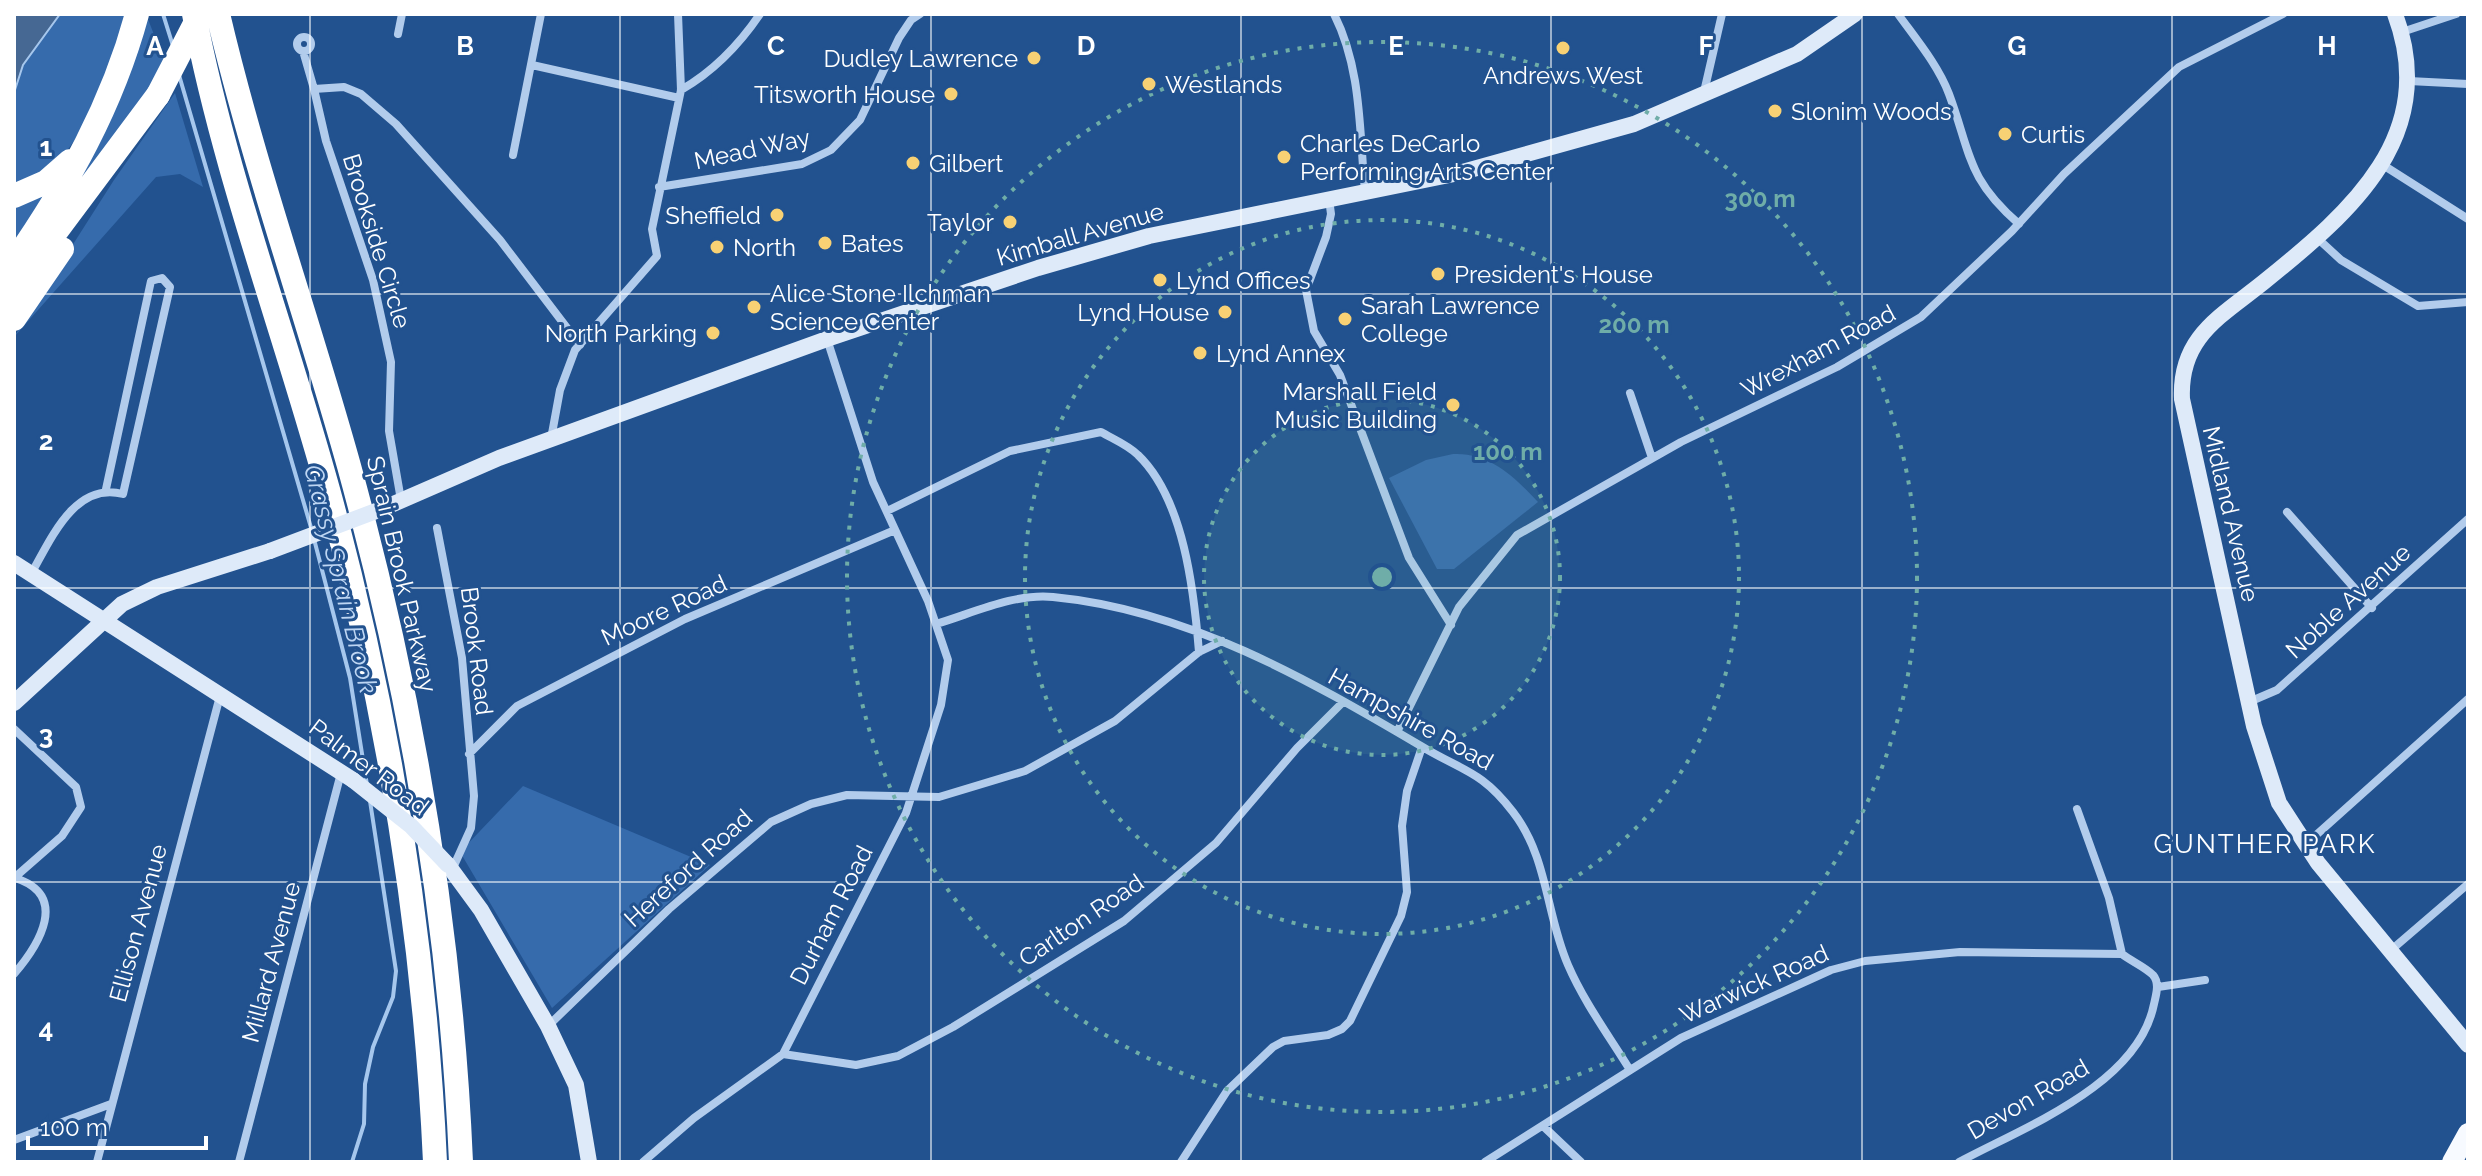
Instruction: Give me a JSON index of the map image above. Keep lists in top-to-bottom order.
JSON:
{
  "streets": {
    "highway": ["Sprain Brook Parkway"],
    "street": [
      "Mead Way",
      "Kimball Avenue",
      "Brookside Circle",
      "Wrexham Road",
      "Midland Avenue",
      "Noble Avenue",
      "Moore Road",
      "Brook Road",
      "Hampshire Road",
      "Palmer Road",
      "Hereford Road",
      "Durham Road",
      "Carlton Road",
      "Ellison Avenue",
      "Millard Avenue",
      "Warwick Road",
      "Devon Road"
    ]
  },
  "crossings": [
    ["Kimball Avenue", "Brookside Circle"],
    ["Kimball Avenue", "Palmer Road"],
    ["Wrexham Road", "Hampshire Road"],
    ["Midland Avenue", "Noble Avenue"],
    ["Moore Road", "Brook Road"],
    ["Brook Road", "Palmer Road"],
    ["Hampshire Road", "Hereford Road"],
    ["Hampshire Road", "Durham Road"],
    ["Hampshire Road", "Carlton Road"],
    ["Hampshire Road", "Warwick Road"],
    ["Palmer Road", "Hereford Road"],
    ["Palmer Road", "Ellison Avenue"],
    ["Palmer Road", "Millard Avenue"],
    ["Hereford Road", "Durham Road"],
    ["Durham Road", "Carlton Road"]
  ],
  "districts": ["GUNTHER PARK"],
  "water": ["Grassy Sprain Brook"],
  "places": [
    "Andrews West",
    "Dudley Lawrence",
    "Westlands",
    "Titsworth House",
    "Slonim Woods",
    "Curtis",
    "Charles DeCarlo Performing Arts Center",
    "Gilbert",
    "Sheffield",
    "Taylor",
    "Bates",
    "North",
    "President's House",
    "Lynd Offices",
    "Alice Stone Ilchman Science Center",
    "Lynd House",
    "Sarah Lawrence College",
    "North Parking",
    "Lynd Annex",
    "Marshall Field Music Building"
  ],
  "scale_bar": "100 m",
  "grid": {
    "columns": [
      "A",
      "B",
      "C",
      "D",
      "E",
      "F",
      "G",
      "H"
    ],
    "rows": [
      "1",
      "2",
      "3",
      "4"
    ]
  },
  "rings": ["300 m", "200 m", "100 m"]
}
